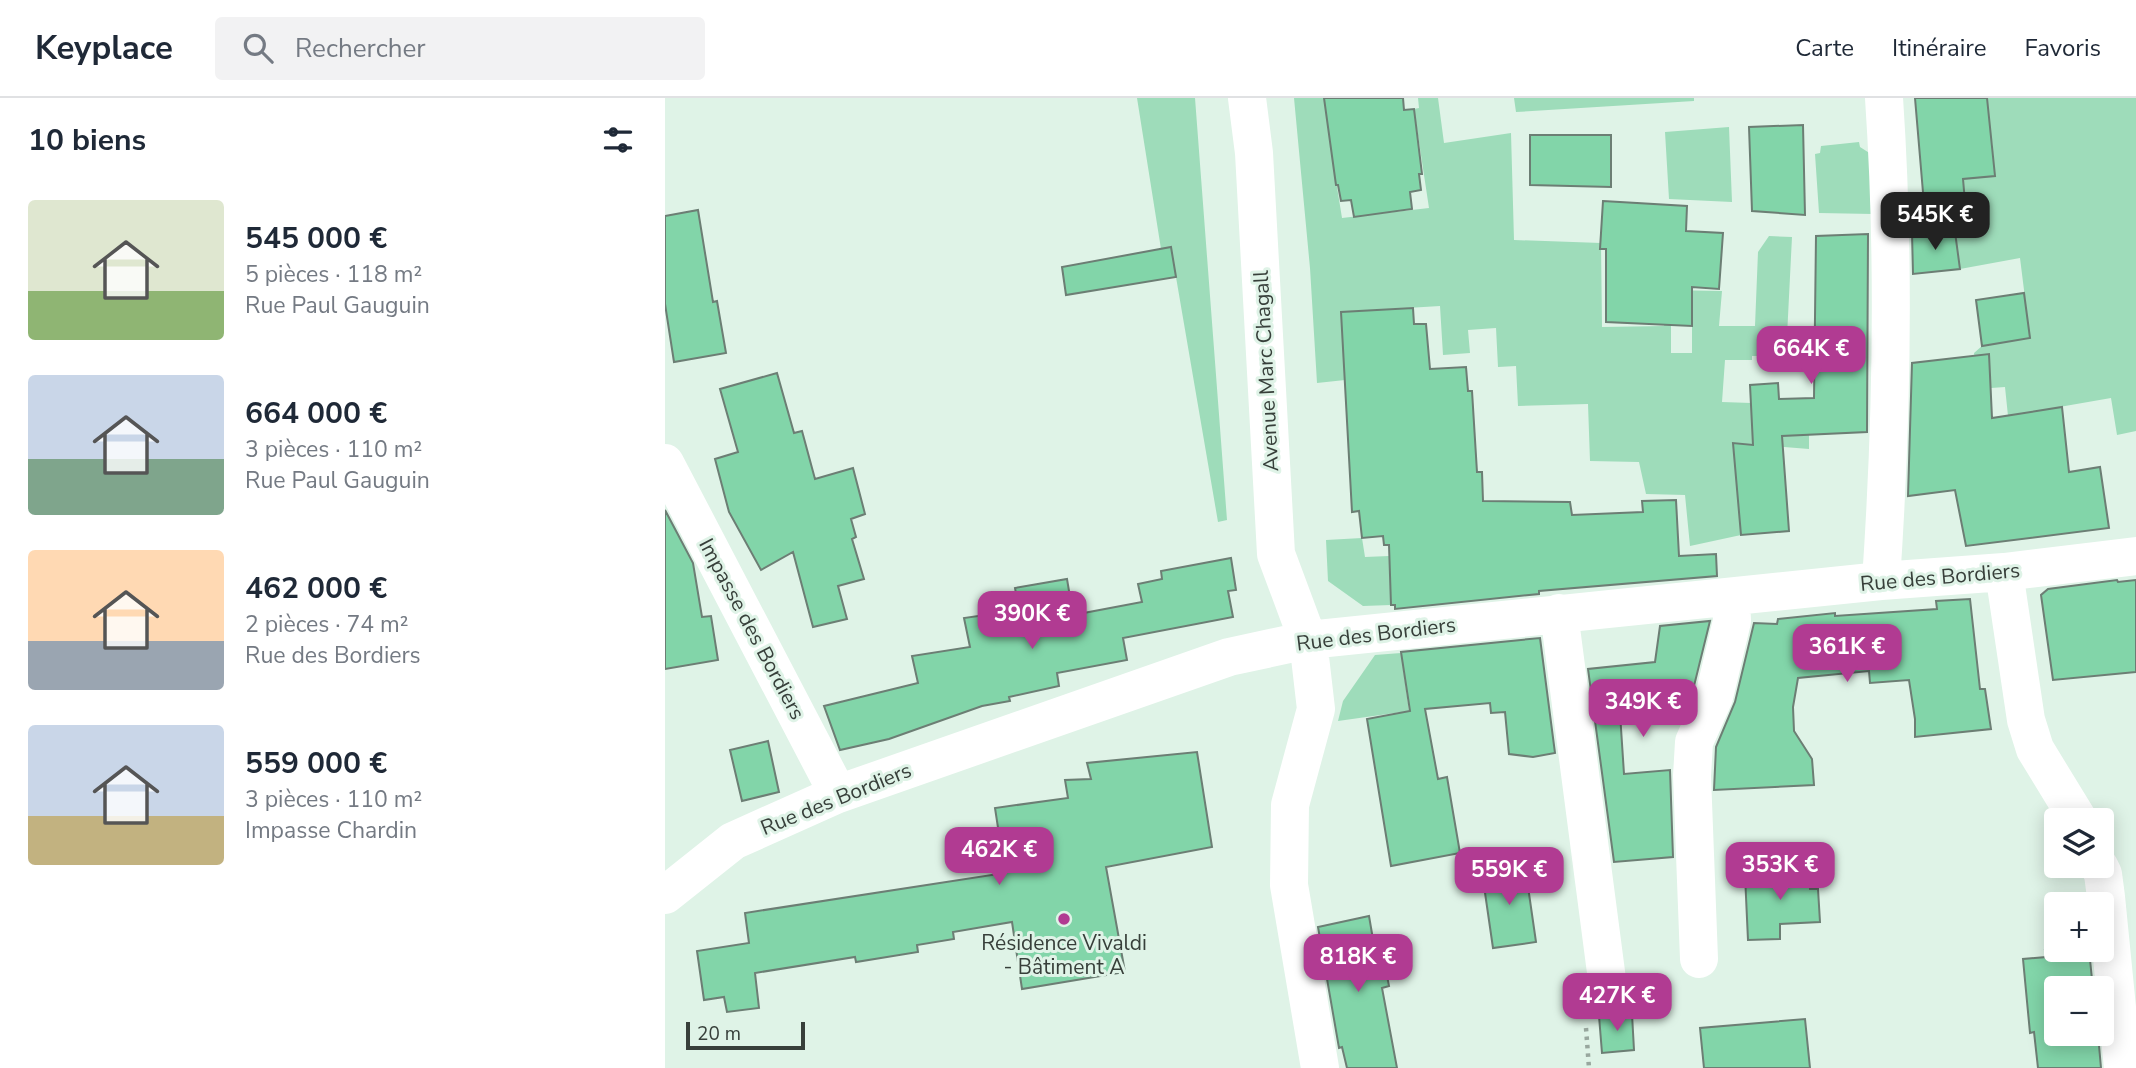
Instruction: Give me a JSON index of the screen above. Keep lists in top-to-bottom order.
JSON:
{
  "streets": {
    "street": ["Avenue Marc Chagall", "Rue des Bordiers", "Impasse des Bordiers"]
  },
  "crossings": [
    ["Avenue Marc Chagall", "Rue des Bordiers"],
    ["Rue des Bordiers", "Impasse des Bordiers"]
  ],
  "places": ["Résidence Vivaldi - Bâtiment A"],
  "scale_bar": "20 m",
  "page": {
    "header": "Keyplace",
    "search": "Rechercher",
    "nav": ["Carte", "Itinéraire", "Favoris"],
    "heading": "10 biens",
    "list": [
      {
        "name": "545 000 €",
        "note": "5 pièces · 118 m² · Rue Paul Gauguin"
      },
      {
        "name": "664 000 €",
        "note": "3 pièces · 110 m² · Rue Paul Gauguin"
      },
      {
        "name": "462 000 €",
        "note": "2 pièces · 74 m² · Rue des Bordiers"
      },
      {
        "name": "559 000 €",
        "note": "3 pièces · 110 m² · Impasse Chardin"
      }
    ],
    "price": [
      "545K €",
      "664K €",
      "390K €",
      "361K €",
      "349K €",
      "462K €",
      "353K €",
      "559K €",
      "818K €",
      "427K €"
    ],
    "map_buttons": ["+", "−"],
    "scale": "20 m"
  }
}
